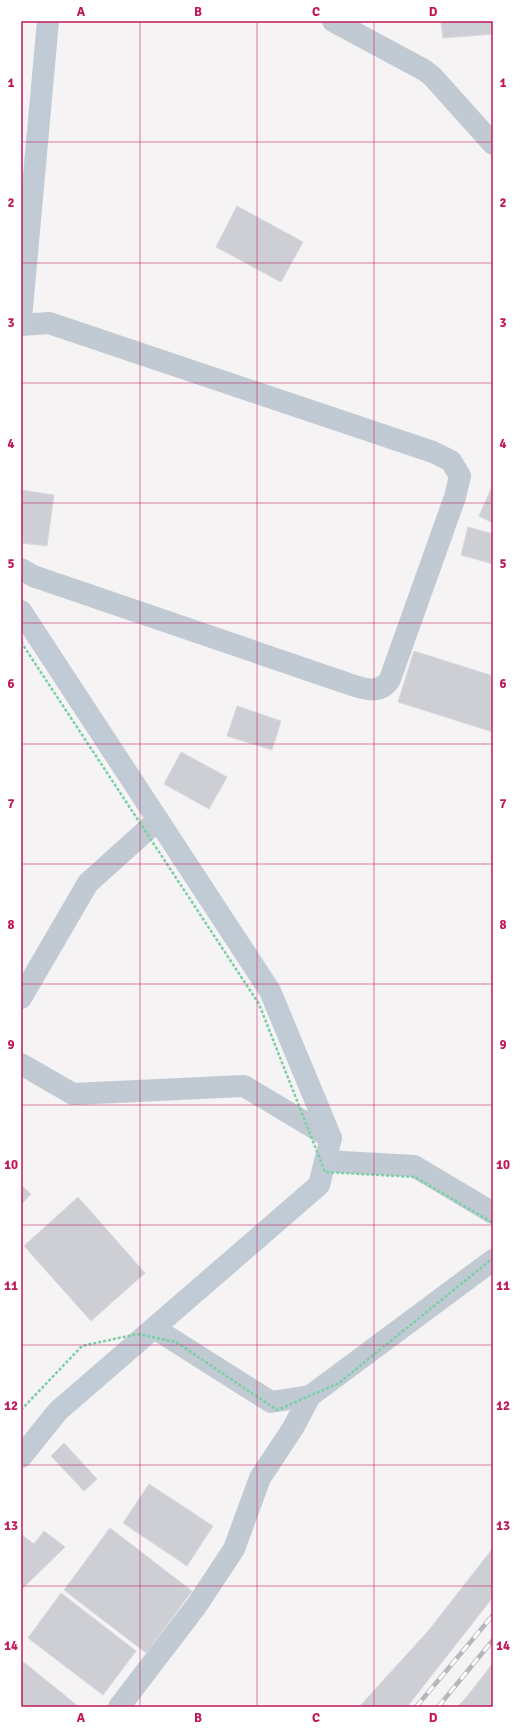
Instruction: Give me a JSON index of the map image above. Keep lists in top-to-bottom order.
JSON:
{
  "grid": {
    "columns": [
      "A",
      "B",
      "C",
      "D"
    ],
    "rows": [
      "1",
      "2",
      "3",
      "4",
      "5",
      "6",
      "7",
      "8",
      "9",
      "10",
      "11",
      "12",
      "13",
      "14"
    ]
  }
}
